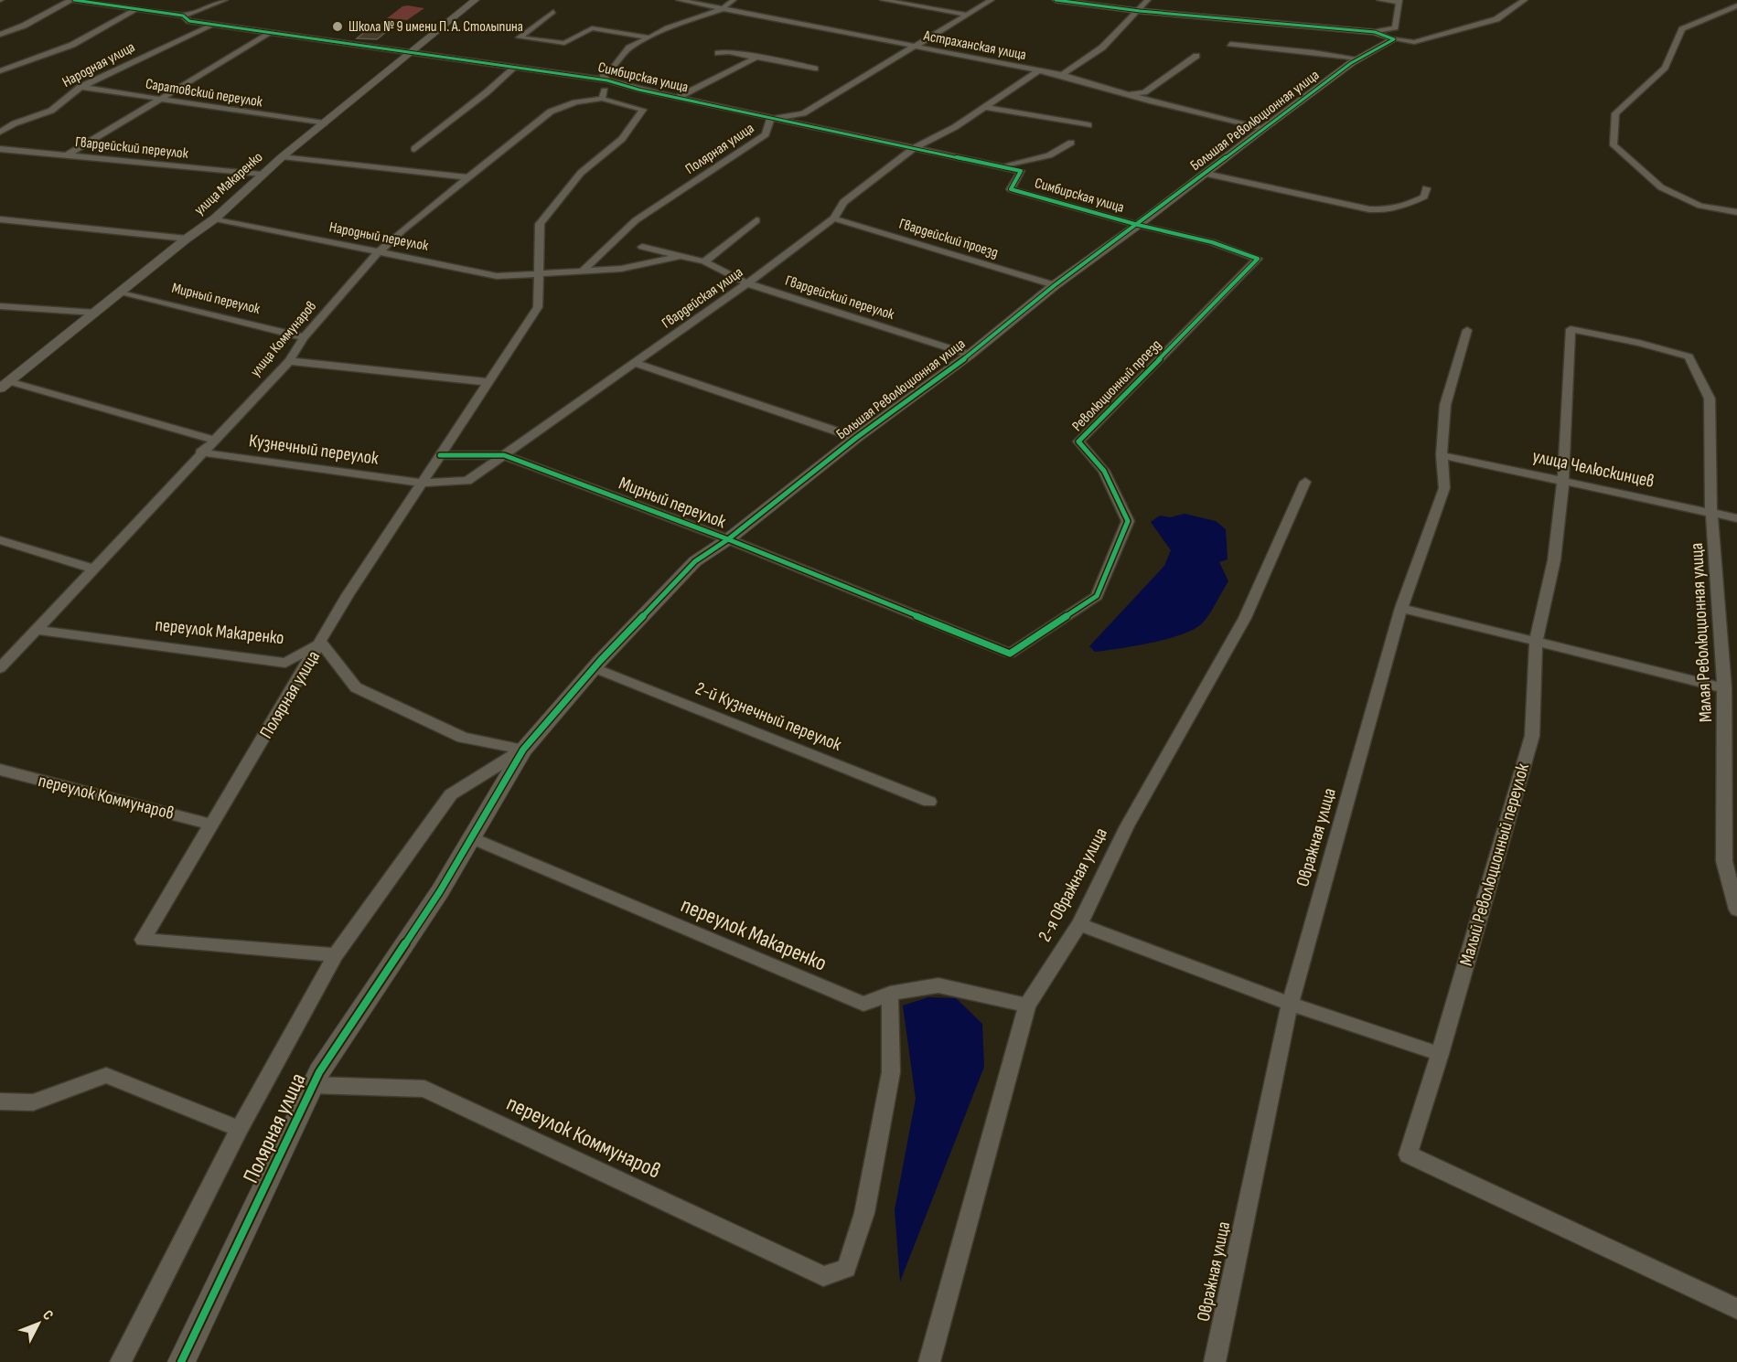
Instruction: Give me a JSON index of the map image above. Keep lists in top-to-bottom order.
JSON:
{
  "streets": {
    "street": [
      "Астраханская улица",
      "Народная улица",
      "Симбирская улица",
      "Саратовский переулок",
      "Большая Революционная улица",
      "Гвардейский переулок",
      "Полярная улица",
      "улица Макаренко",
      "Народный переулок",
      "Гвардейский проезд",
      "Гвардейская улица",
      "Мирный переулок",
      "улица Коммунаров",
      "Революционный проезд",
      "Кузнечный переулок",
      "улица Челюскинцев",
      "переулок Макаренко",
      "Малая Революционная улица",
      "2-й Кузнечный переулок",
      "переулок Коммунаров",
      "Овражная улица",
      "Малый Революционный переулок",
      "2-я Овражная улица"
    ]
  },
  "crossings": [
    ["Астраханская улица", "Большая Революционная улица"],
    ["Астраханская улица", "Полярная улица"],
    ["Астраханская улица", "Гвардейская улица"],
    ["Народная улица", "Симбирская улица"],
    ["Народная улица", "Саратовский переулок"],
    ["Симбирская улица", "Большая Революционная улица"],
    ["Симбирская улица", "Полярная улица"],
    ["Симбирская улица", "улица Макаренко"],
    ["Симбирская улица", "Гвардейская улица"],
    ["Симбирская улица", "Революционный проезд"],
    ["Саратовский переулок", "улица Макаренко"],
    ["Большая Революционная улица", "Гвардейский переулок"],
    ["Большая Революционная улица", "Полярная улица"],
    ["Большая Революционная улица", "Гвардейский проезд"],
    ["Большая Революционная улица", "Мирный переулок"],
    ["Большая Революционная улица", "Революционный проезд"],
    ["Большая Революционная улица", "переулок Макаренко"],
    ["Большая Революционная улица", "2-й Кузнечный переулок"],
    ["Гвардейский переулок", "улица Макаренко"],
    ["Гвардейский переулок", "Народный переулок"],
    ["Гвардейский переулок", "Гвардейская улица"],
    ["Полярная улица", "Народный переулок"],
    ["Полярная улица", "Гвардейская улица"],
    ["Полярная улица", "Мирный переулок"],
    ["Полярная улица", "улица Коммунаров"],
    ["Полярная улица", "Кузнечный переулок"],
    ["Полярная улица", "переулок Макаренко"],
    ["Полярная улица", "переулок Коммунаров"],
    ["улица Макаренко", "Народный переулок"],
    ["улица Макаренко", "Мирный переулок"],
    ["Народный переулок", "улица Коммунаров"],
    ["Гвардейский проезд", "Гвардейская улица"],
    ["Гвардейская улица", "Мирный переулок"],
    ["Гвардейская улица", "Кузнечный переулок"],
    ["Мирный переулок", "улица Коммунаров"],
    ["Мирный переулок", "Революционный проезд"],
    ["улица Коммунаров", "Кузнечный переулок"],
    ["улица Коммунаров", "переулок Макаренко"],
    ["улица Челюскинцев", "Малая Революционная улица"],
    ["улица Челюскинцев", "Овражная улица"],
    ["улица Челюскинцев", "Малый Революционный переулок"],
    ["переулок Макаренко", "переулок Коммунаров"],
    ["переулок Макаренко", "2-я Овражная улица"],
    ["Малая Революционная улица", "Малый Революционный переулок"]
  ],
  "places": ["Школа № 9 имени П. А. Столыпина"],
  "north": "top right"
}
